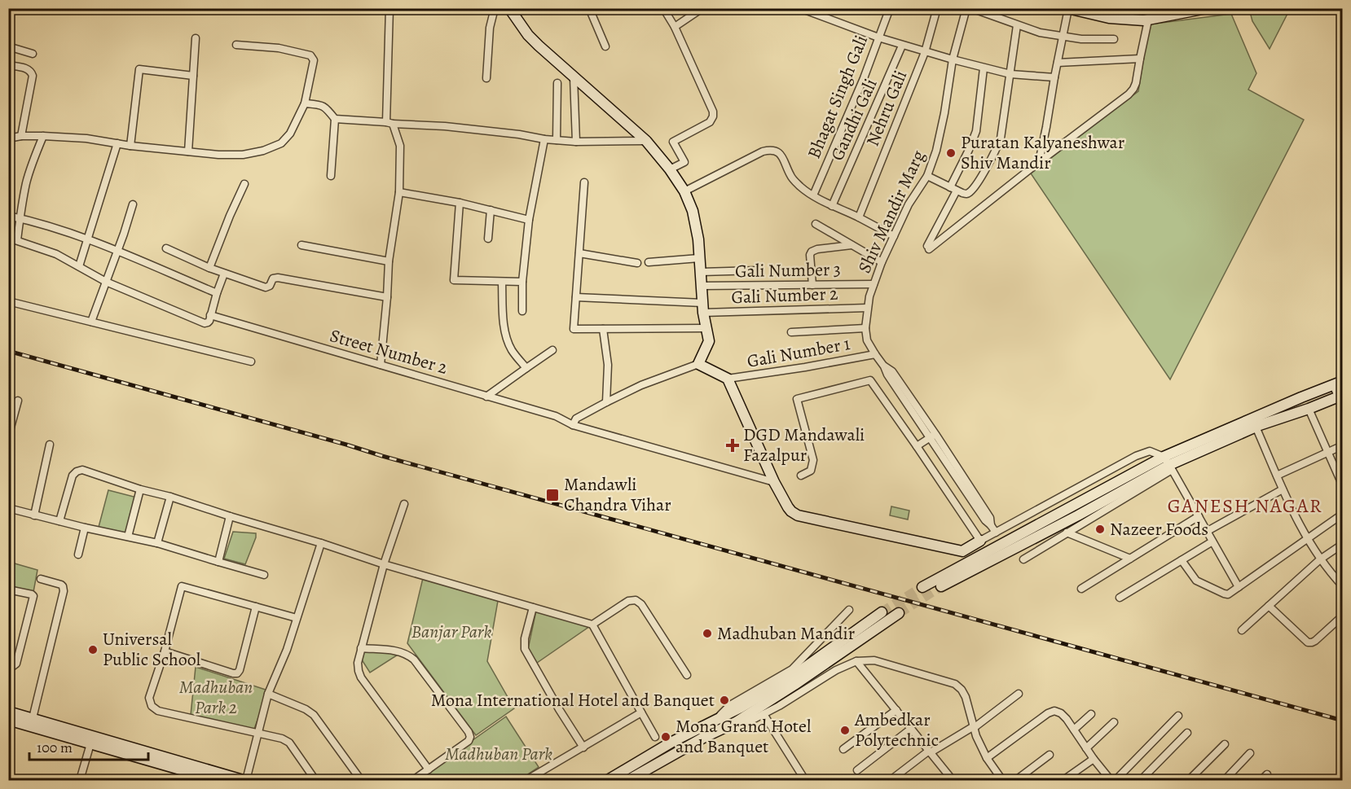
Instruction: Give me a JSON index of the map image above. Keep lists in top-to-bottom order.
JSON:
{
  "streets": {
    "street": [
      "Bhagat Singh Gali",
      "Nehru Gali",
      "Gandhi Gali",
      "Shiv Mandir Marg",
      "Gali Number 3",
      "Gali Number 2",
      "Street Number 2",
      "Gali Number 1"
    ]
  },
  "crossings": [
    ["Shiv Mandir Marg", "Gali Number 3"],
    ["Shiv Mandir Marg", "Gali Number 2"],
    ["Shiv Mandir Marg", "Gali Number 1"]
  ],
  "districts": ["GANESH NAGAR"],
  "parks": ["Banjar Park", "Madhuban Park 2", "Madhuban Park"],
  "places": {
    "other": [
      "Puratan Kalyaneshwar Shiv Mandir",
      "Nazeer Foods",
      "Madhuban Mandir",
      "Universal Public School",
      "Mona International Hotel and Banquet",
      "Ambedkar Polytechnic",
      "Mona Grand Hotel and Banquet"
    ],
    "health": ["DGD Mandawali Fazalpur"],
    "transit": ["Mandawli Chandra Vihar"]
  },
  "scale_bar": "100 m"
}
